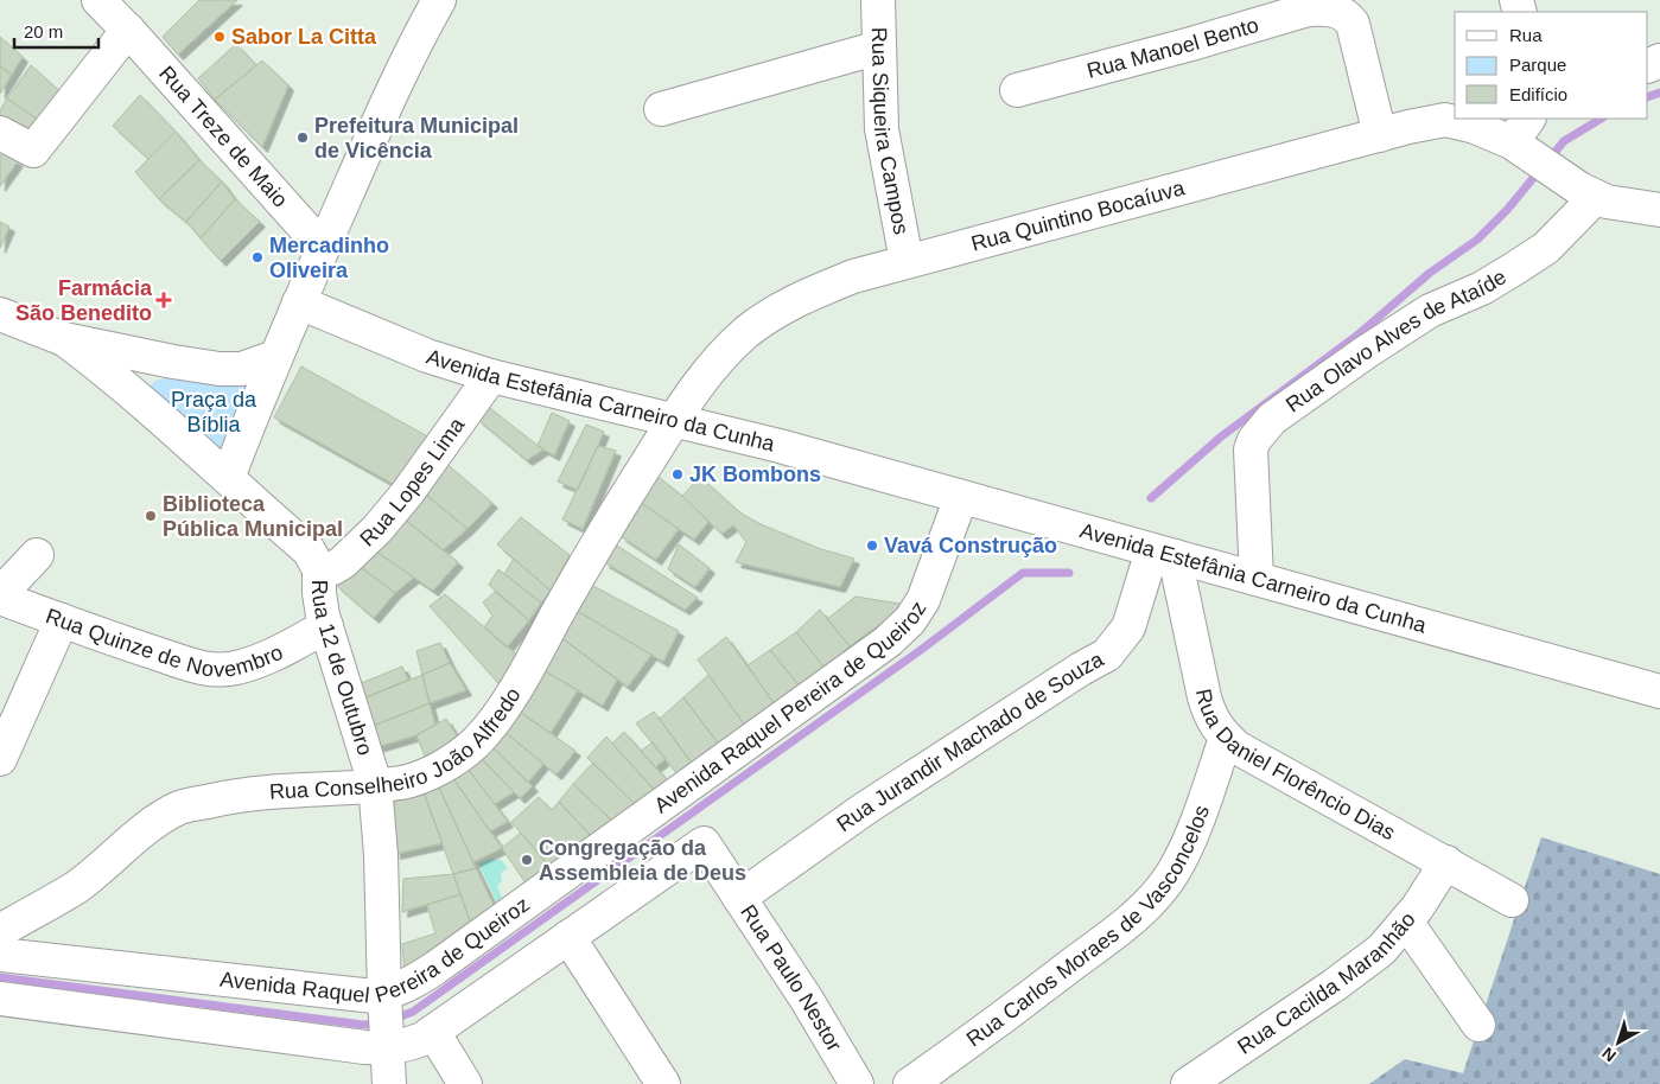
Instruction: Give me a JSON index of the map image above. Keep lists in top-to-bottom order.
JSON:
{
  "streets": {
    "street": [
      "Rua Manoel Bento",
      "Rua Siqueira Campos",
      "Rua Treze de Maio",
      "Rua Quintino Bocaíuva",
      "Rua Olavo Alves de Ataíde",
      "Avenida Estefânia Carneiro da Cunha",
      "Rua Lopes Lima",
      "Rua Quinze de Novembro",
      "Rua 12 de Outubro",
      "Avenida Raquel Pereira de Queiroz",
      "Rua Conselheiro João Alfredo",
      "Rua Jurandir Machado de Souza",
      "Rua Daniel Florêncio Dias",
      "Rua Carlos Moraes de Vasconcelos",
      "Rua Paulo Nestor",
      "Rua Cacilda Maranhão"
    ]
  },
  "crossings": [
    ["Rua Manoel Bento", "Rua Quintino Bocaíuva"],
    ["Rua Siqueira Campos", "Rua Quintino Bocaíuva"],
    ["Rua Quintino Bocaíuva", "Rua Olavo Alves de Ataíde"],
    ["Rua Quintino Bocaíuva", "Avenida Estefânia Carneiro da Cunha"],
    ["Rua Quintino Bocaíuva", "Rua Conselheiro João Alfredo"],
    ["Rua Olavo Alves de Ataíde", "Avenida Estefânia Carneiro da Cunha"],
    ["Avenida Estefânia Carneiro da Cunha", "Rua Lopes Lima"],
    ["Avenida Estefânia Carneiro da Cunha", "Avenida Raquel Pereira de Queiroz"],
    ["Avenida Estefânia Carneiro da Cunha", "Rua Conselheiro João Alfredo"],
    ["Avenida Estefânia Carneiro da Cunha", "Rua Jurandir Machado de Souza"],
    ["Avenida Estefânia Carneiro da Cunha", "Rua Daniel Florêncio Dias"],
    ["Rua Lopes Lima", "Rua 12 de Outubro"],
    ["Rua Quinze de Novembro", "Rua 12 de Outubro"],
    ["Rua 12 de Outubro", "Avenida Raquel Pereira de Queiroz"],
    ["Rua 12 de Outubro", "Rua Conselheiro João Alfredo"],
    ["Rua Jurandir Machado de Souza", "Rua Daniel Florêncio Dias"],
    ["Rua Jurandir Machado de Souza", "Rua Paulo Nestor"],
    ["Rua Daniel Florêncio Dias", "Rua Carlos Moraes de Vasconcelos"],
    ["Rua Daniel Florêncio Dias", "Rua Cacilda Maranhão"]
  ],
  "parks": ["Praça da Bíblia"],
  "places": {
    "other": [
      "Sabor La Citta",
      "Prefeitura Municipal de Vicência",
      "Mercadinho Oliveira",
      "JK Bombons",
      "Biblioteca Pública Municipal",
      "Vavá Construção",
      "Congregação da Assembleia de Deus"
    ],
    "health": ["Farmácia São Benedito"]
  },
  "legend": ["Rua", "Parque", "Edifício"],
  "scale_bar": "20 m",
  "north": "bottom left"
}
